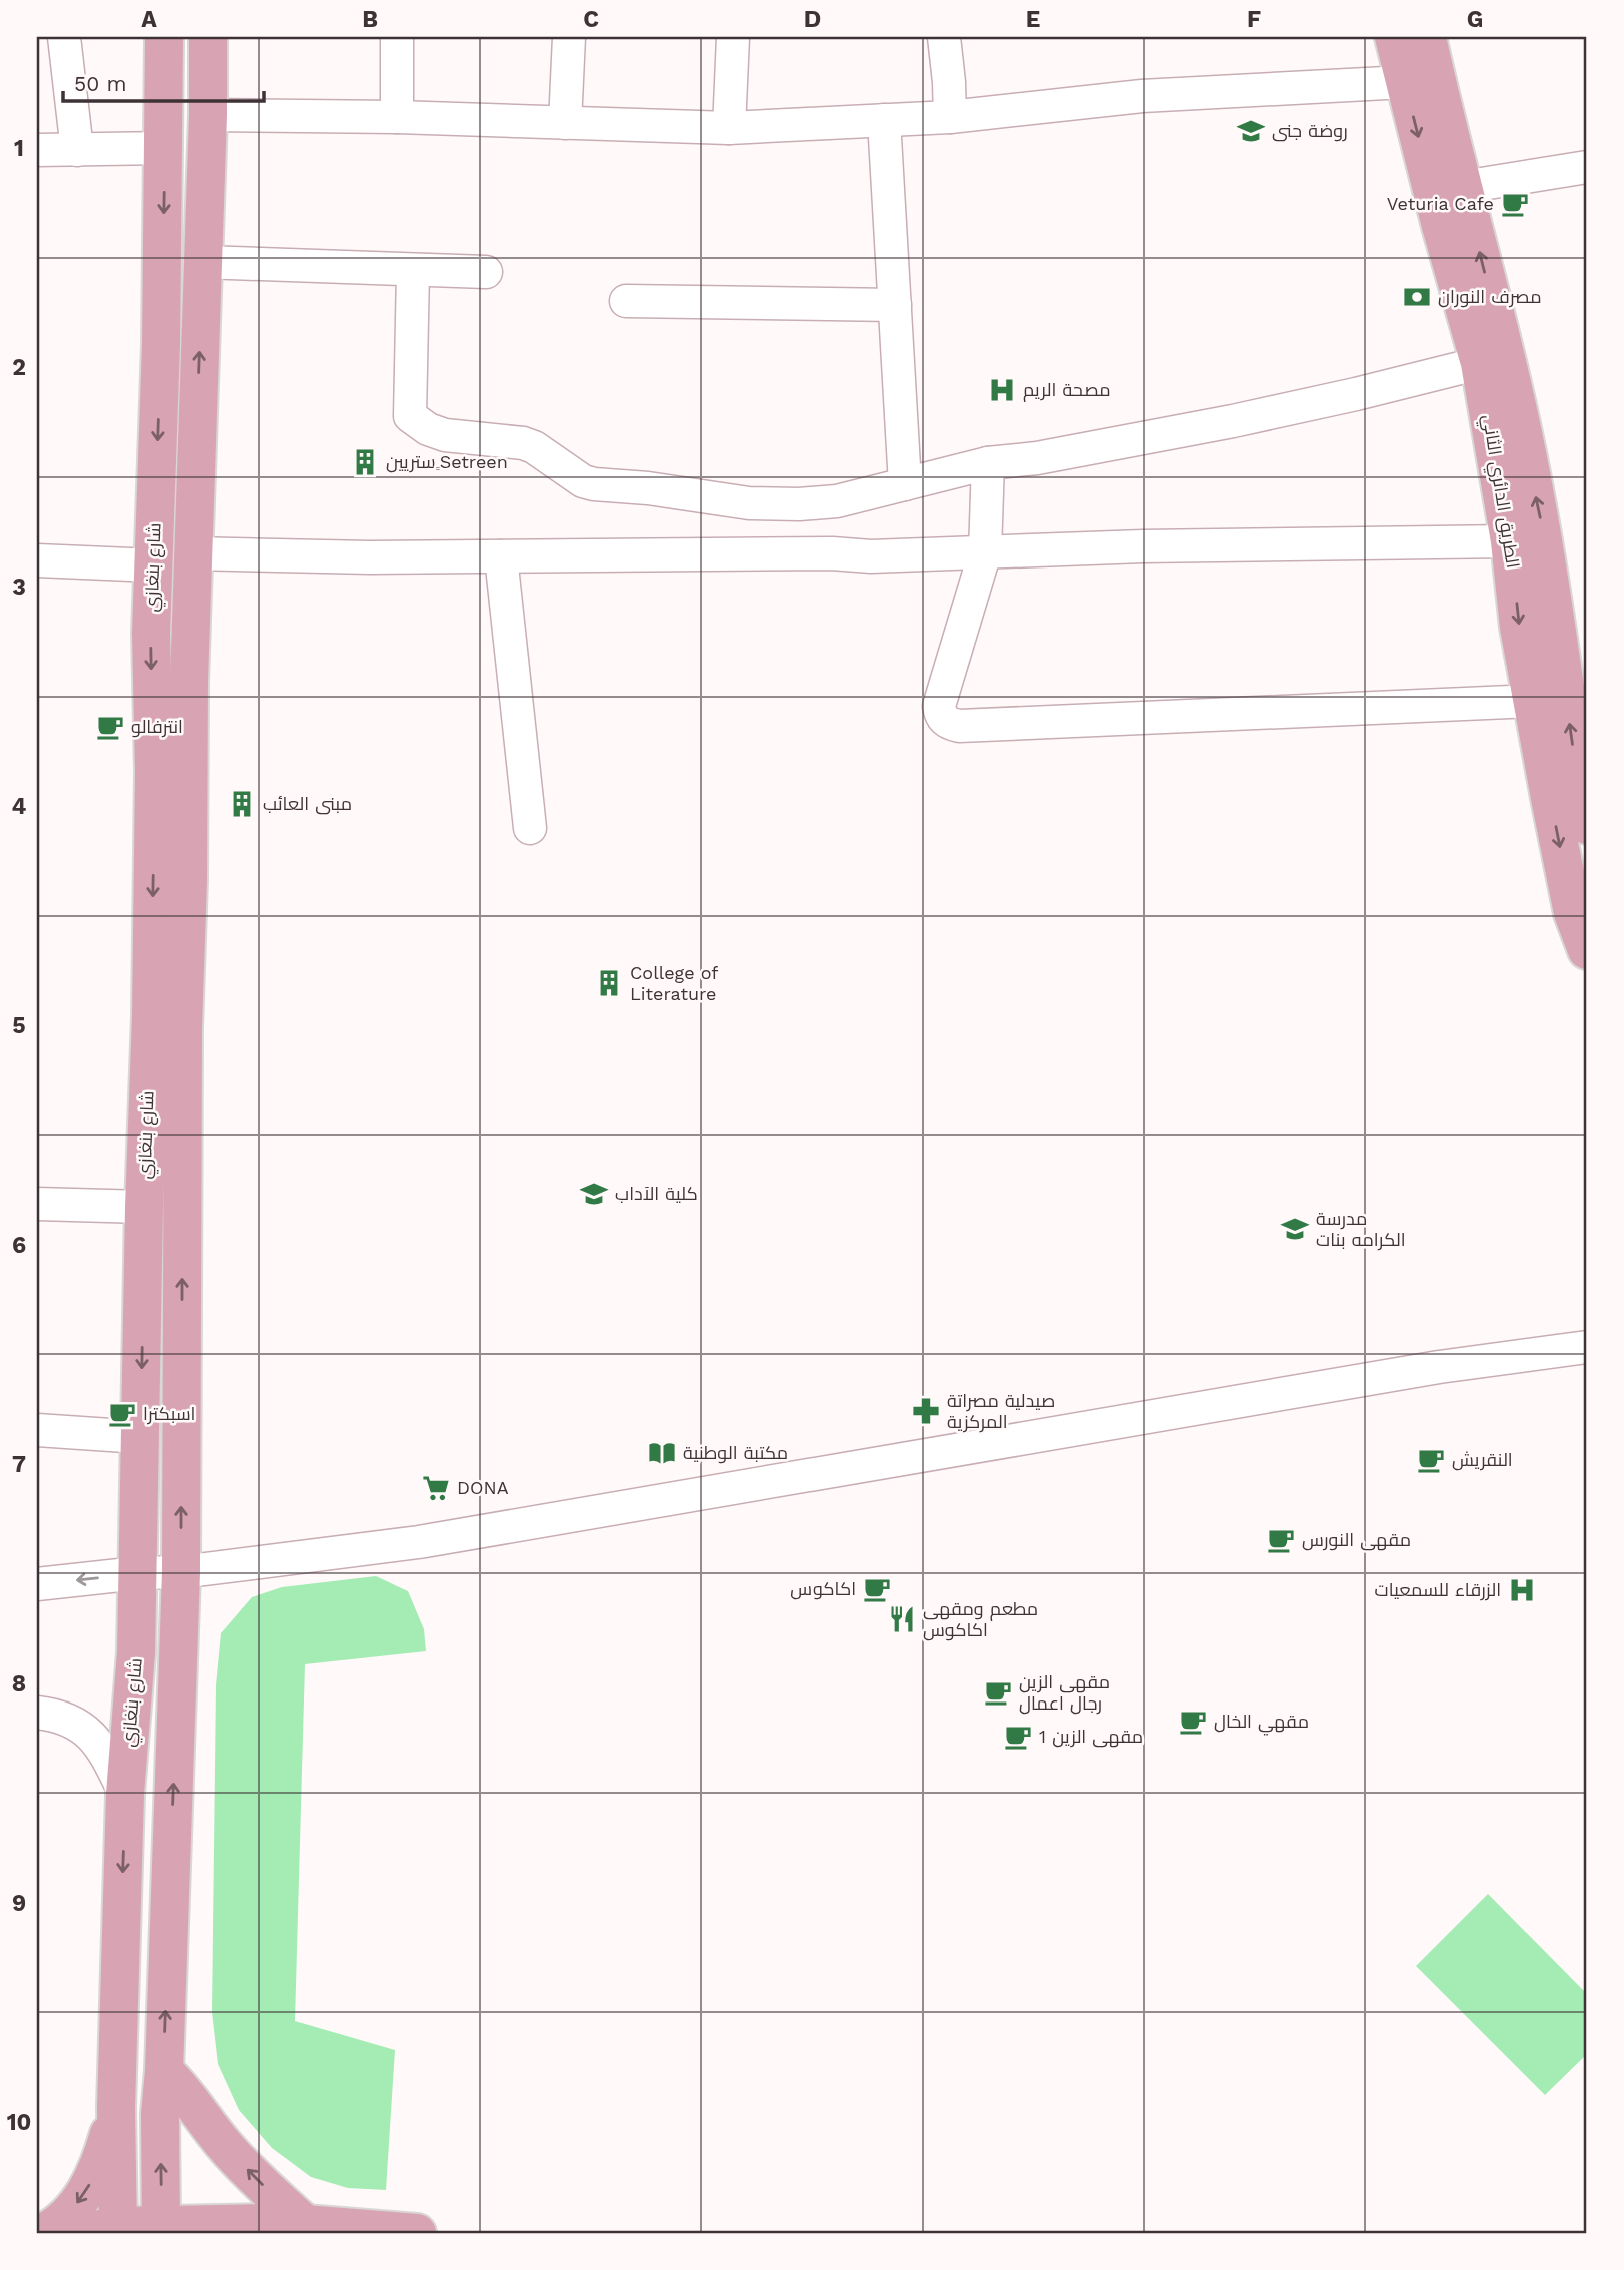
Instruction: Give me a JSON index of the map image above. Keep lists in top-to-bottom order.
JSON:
{
  "streets": {
    "main road": ["الطريق الدائري الثاني", "شارع بنغازي"]
  },
  "places": {
    "school or university": ["روضة جنى", "كلية الآداب", "مدرسة الكرامه بنات"],
    "cafe": [
      "Veturia Cafe",
      "انترفالو",
      "اسبكترا",
      "النقريش",
      "مقهى النورس",
      "اكاكوس",
      "مقهى الزين رجال اعمال",
      "مقهي الخال",
      "مقهى الزين 1"
    ],
    "bank": ["مصرف النوران"],
    "hospital": ["مصحة الريم", "الزرقاء للسمعيات"],
    "building": ["ستريين ٍSetreen", "مبنى العائب", "College of Literature"],
    "pharmacy": ["صيدلية مصراتة المركزية"],
    "library": ["مكتبة الوطنية"],
    "supermarket": ["DONA"],
    "restaurant": ["مطعم ومقهى اكاكوس"]
  },
  "scale_bar": "50 m",
  "grid": {
    "columns": [
      "A",
      "B",
      "C",
      "D",
      "E",
      "F",
      "G"
    ],
    "rows": [
      "1",
      "2",
      "3",
      "4",
      "5",
      "6",
      "7",
      "8",
      "9",
      "10"
    ]
  }
}
